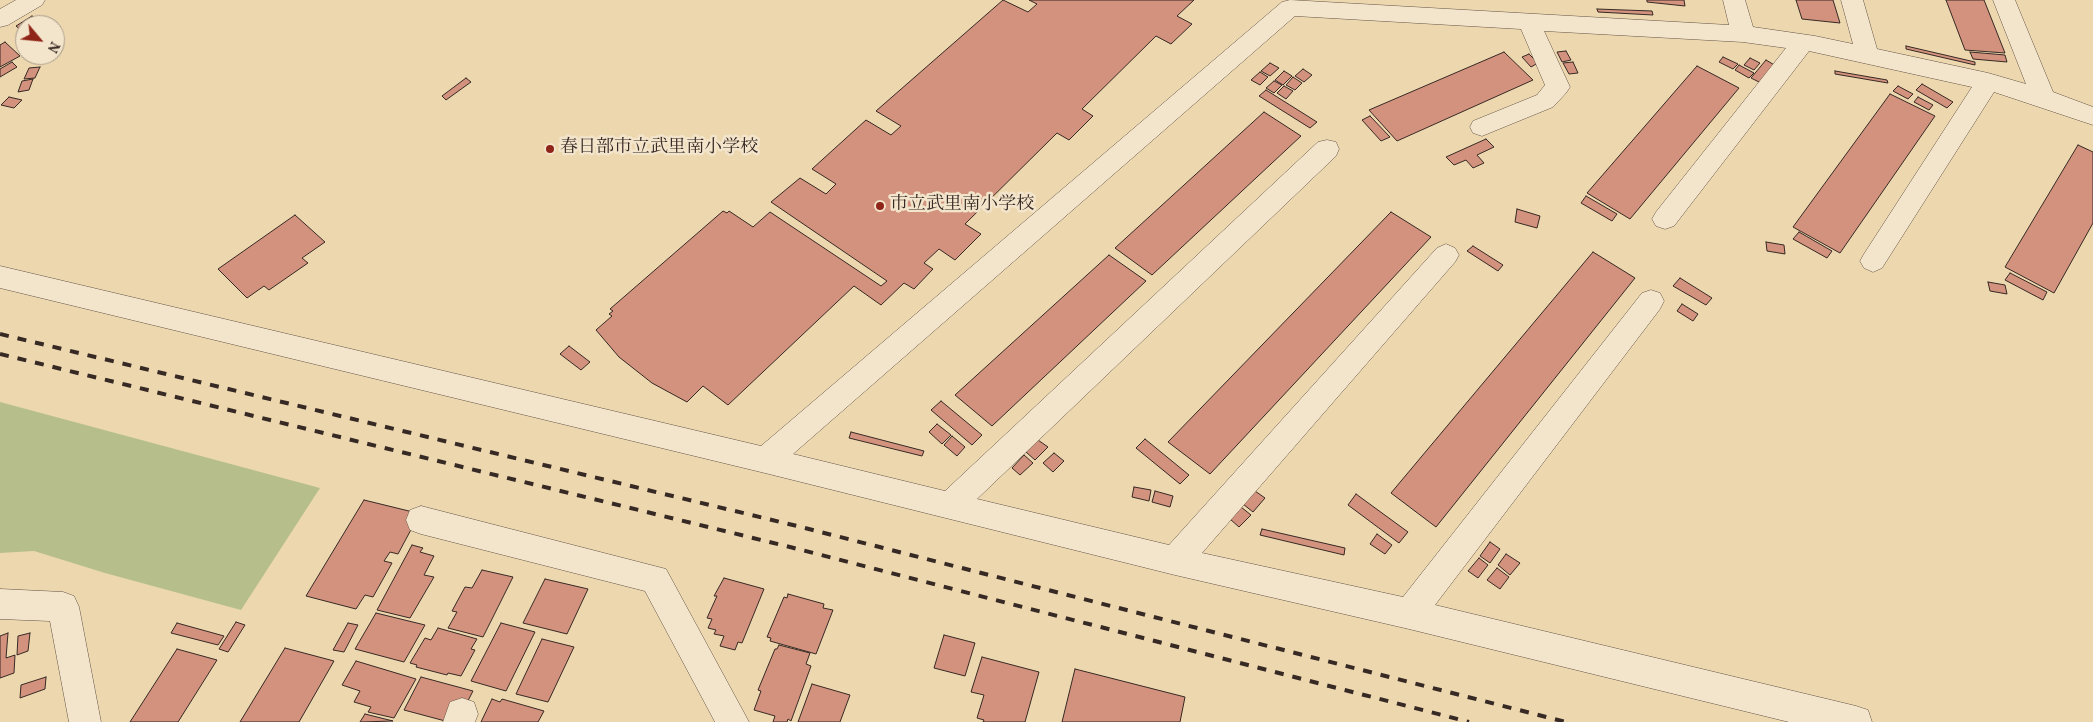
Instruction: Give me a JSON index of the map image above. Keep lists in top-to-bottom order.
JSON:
{
  "places": ["春日部市立武里南小学校", "市立武里南小学校"],
  "north": "bottom right"
}
